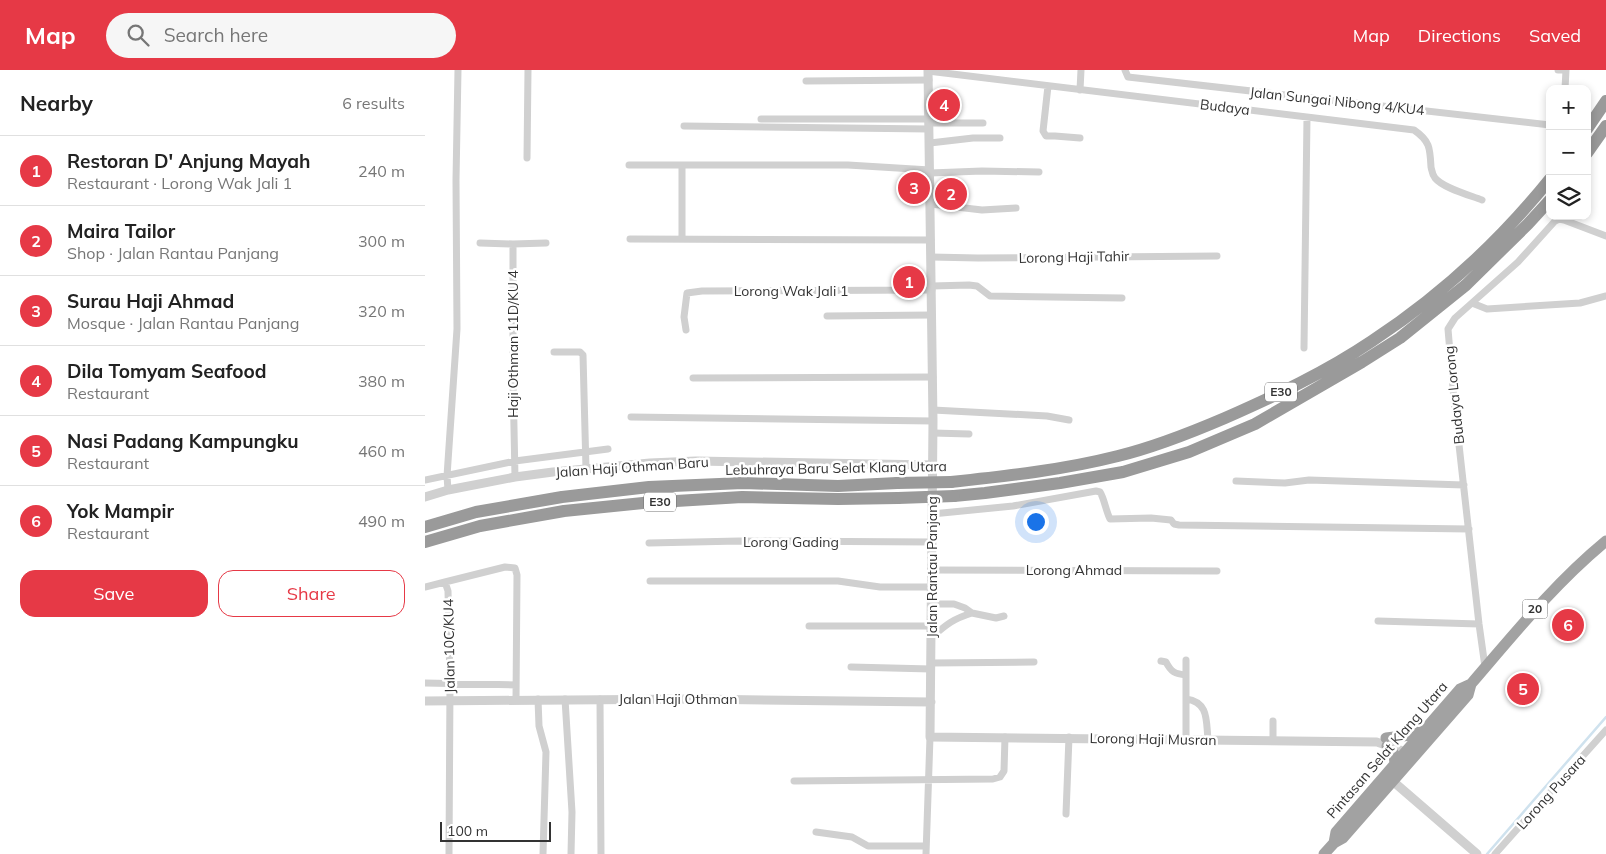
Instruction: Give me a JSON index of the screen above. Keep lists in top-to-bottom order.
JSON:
{
  "streets": {
    "highway": [
      "E30",
      "Lebuhraya Baru Selat Klang Utara",
      "20",
      "Pintasan Selat Klang Utara"
    ],
    "street": [
      "Jalan Sungai Nibong 4/KU4",
      "Budaya",
      "Lorong Haji Tahir",
      "Lorong Wak Jali 1",
      "Haji Othman 11D/KU 4",
      "Budaya Lorong",
      "Jalan Haji Othman Baru",
      "Lorong Gading",
      "Jalan Rantau Panjang",
      "Lorong Ahmad",
      "Jalan 10C/KU4",
      "Jalan Haji Othman",
      "Lorong Haji Musran",
      "Lorong Pusara"
    ]
  },
  "crossings": [
    ["Budaya", "Jalan Rantau Panjang"],
    ["Lorong Haji Tahir", "Jalan Rantau Panjang"],
    ["Lorong Wak Jali 1", "Jalan Rantau Panjang"],
    ["Haji Othman 11D/KU 4", "Jalan Haji Othman Baru"],
    ["Budaya Lorong", "Pintasan Selat Klang Utara"],
    ["Jalan Haji Othman Baru", "Jalan Rantau Panjang"],
    ["Lorong Gading", "Jalan Rantau Panjang"],
    ["Jalan Rantau Panjang", "Lorong Ahmad"],
    ["Jalan Rantau Panjang", "Jalan Haji Othman"],
    ["Jalan Rantau Panjang", "Lorong Haji Musran"],
    ["Jalan 10C/KU4", "Jalan Haji Othman"],
    ["Lorong Haji Musran", "Pintasan Selat Klang Utara"]
  ],
  "scale_bar": "100 m",
  "page": {
    "header": "Map",
    "search": "Search here",
    "nav": ["Map", "Directions", "Saved"],
    "heading": ["Nearby", "6 results"],
    "map_buttons": ["+", "−"],
    "pins": [
      "4",
      "3",
      "2",
      "1",
      "6",
      "5"
    ],
    "list": [
      {
        "mark": "1",
        "name": "Restoran D' Anjung Mayah",
        "note": "Restaurant · Lorong Wak Jali 1",
        "value": "240 m"
      },
      {
        "mark": "2",
        "name": "Maira Tailor",
        "note": "Shop · Jalan Rantau Panjang",
        "value": "300 m"
      },
      {
        "mark": "3",
        "name": "Surau Haji Ahmad",
        "note": "Mosque · Jalan Rantau Panjang",
        "value": "320 m"
      },
      {
        "mark": "4",
        "name": "Dila Tomyam Seafood",
        "note": "Restaurant",
        "value": "380 m"
      },
      {
        "mark": "5",
        "name": "Nasi Padang Kampungku",
        "note": "Restaurant",
        "value": "460 m"
      },
      {
        "mark": "6",
        "name": "Yok Mampir",
        "note": "Restaurant",
        "value": "490 m"
      }
    ],
    "buttons": ["Save", "Share"],
    "scale": "100 m"
  }
}
